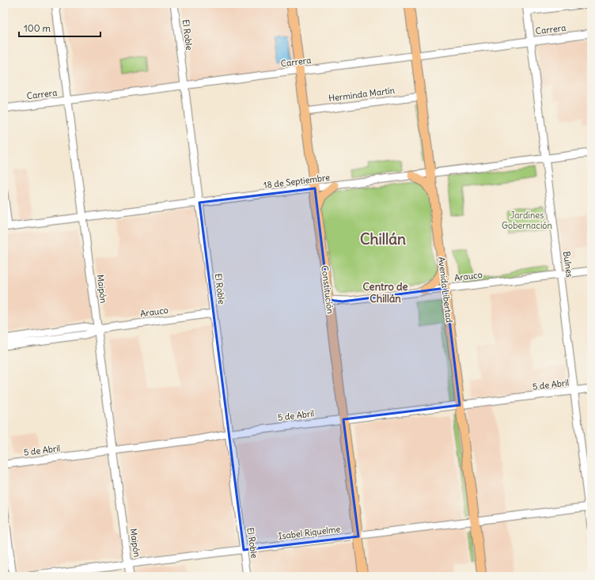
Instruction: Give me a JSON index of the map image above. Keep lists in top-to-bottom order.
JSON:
{
  "streets": {
    "main road": ["Constitución", "Avenida Libertad"],
    "street": [
      "Carrera",
      "El Roble",
      "Herminda Martín",
      "18 de Septiembre",
      "Bulnes",
      "Arauco",
      "Maipón",
      "5 de Abril",
      "Isabel Riquelme"
    ]
  },
  "crossings": [
    ["Carrera", "El Roble"],
    ["Carrera", "Bulnes"],
    ["Carrera", "Maipón"],
    ["Carrera", "Constitución"],
    ["Carrera", "Avenida Libertad"],
    ["El Roble", "18 de Septiembre"],
    ["El Roble", "Arauco"],
    ["El Roble", "5 de Abril"],
    ["El Roble", "Isabel Riquelme"],
    ["Herminda Martín", "Constitución"],
    ["Herminda Martín", "Avenida Libertad"],
    ["18 de Septiembre", "Bulnes"],
    ["18 de Septiembre", "Maipón"],
    ["18 de Septiembre", "Constitución"],
    ["18 de Septiembre", "Avenida Libertad"],
    ["Bulnes", "Arauco"],
    ["Bulnes", "5 de Abril"],
    ["Bulnes", "Isabel Riquelme"],
    ["Arauco", "Maipón"],
    ["Arauco", "Constitución"],
    ["Arauco", "Avenida Libertad"],
    ["Maipón", "5 de Abril"],
    ["Maipón", "Isabel Riquelme"],
    ["Constitución", "5 de Abril"],
    ["Constitución", "Isabel Riquelme"],
    ["Avenida Libertad", "5 de Abril"],
    ["Avenida Libertad", "Isabel Riquelme"]
  ],
  "districts": ["Chillán", "Centro de Chillán"],
  "parks": ["Jardines Gobernación"],
  "scale_bar": "100 m"
}
